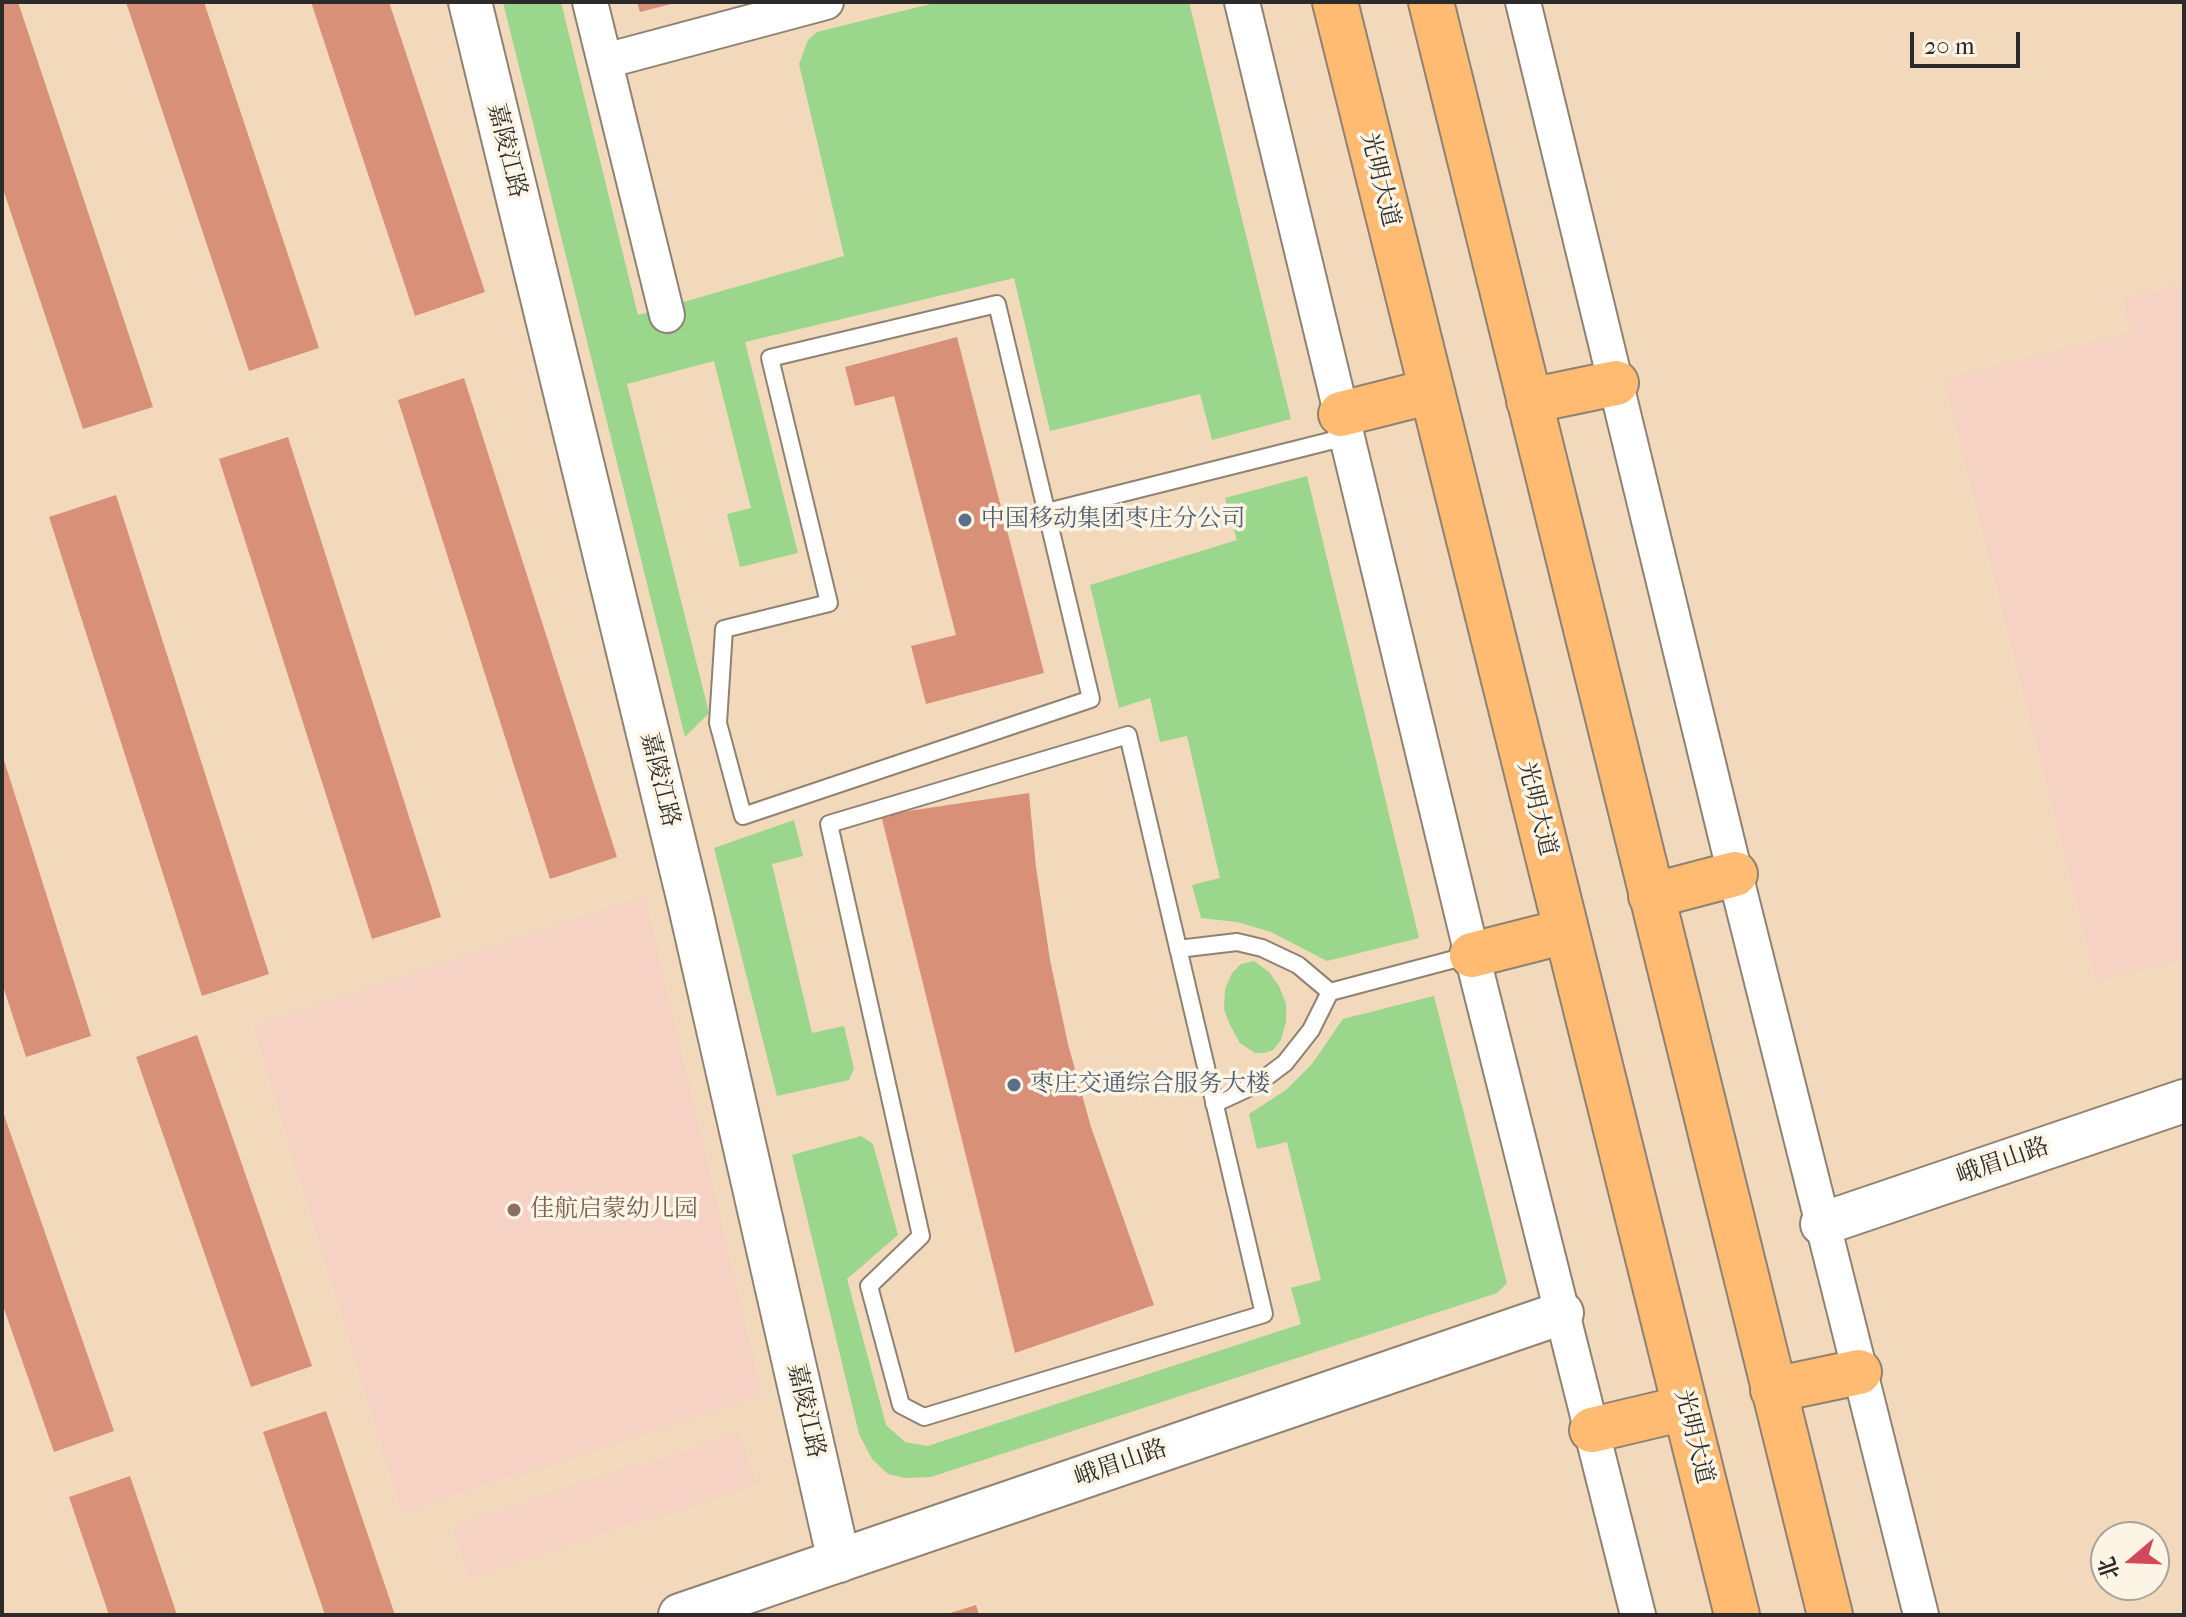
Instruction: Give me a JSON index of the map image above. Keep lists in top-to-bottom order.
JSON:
{
  "streets": {
    "main road": ["光明大道"],
    "street": ["嘉陵江路", "峨眉山路"]
  },
  "crossings": [
    ["嘉陵江路", "峨眉山路"]
  ],
  "places": ["中国移动集团枣庄分公司", "枣庄交通综合服务大楼", "佳航启蒙幼儿园"],
  "scale_bar": "20 m",
  "north": "left"
}
